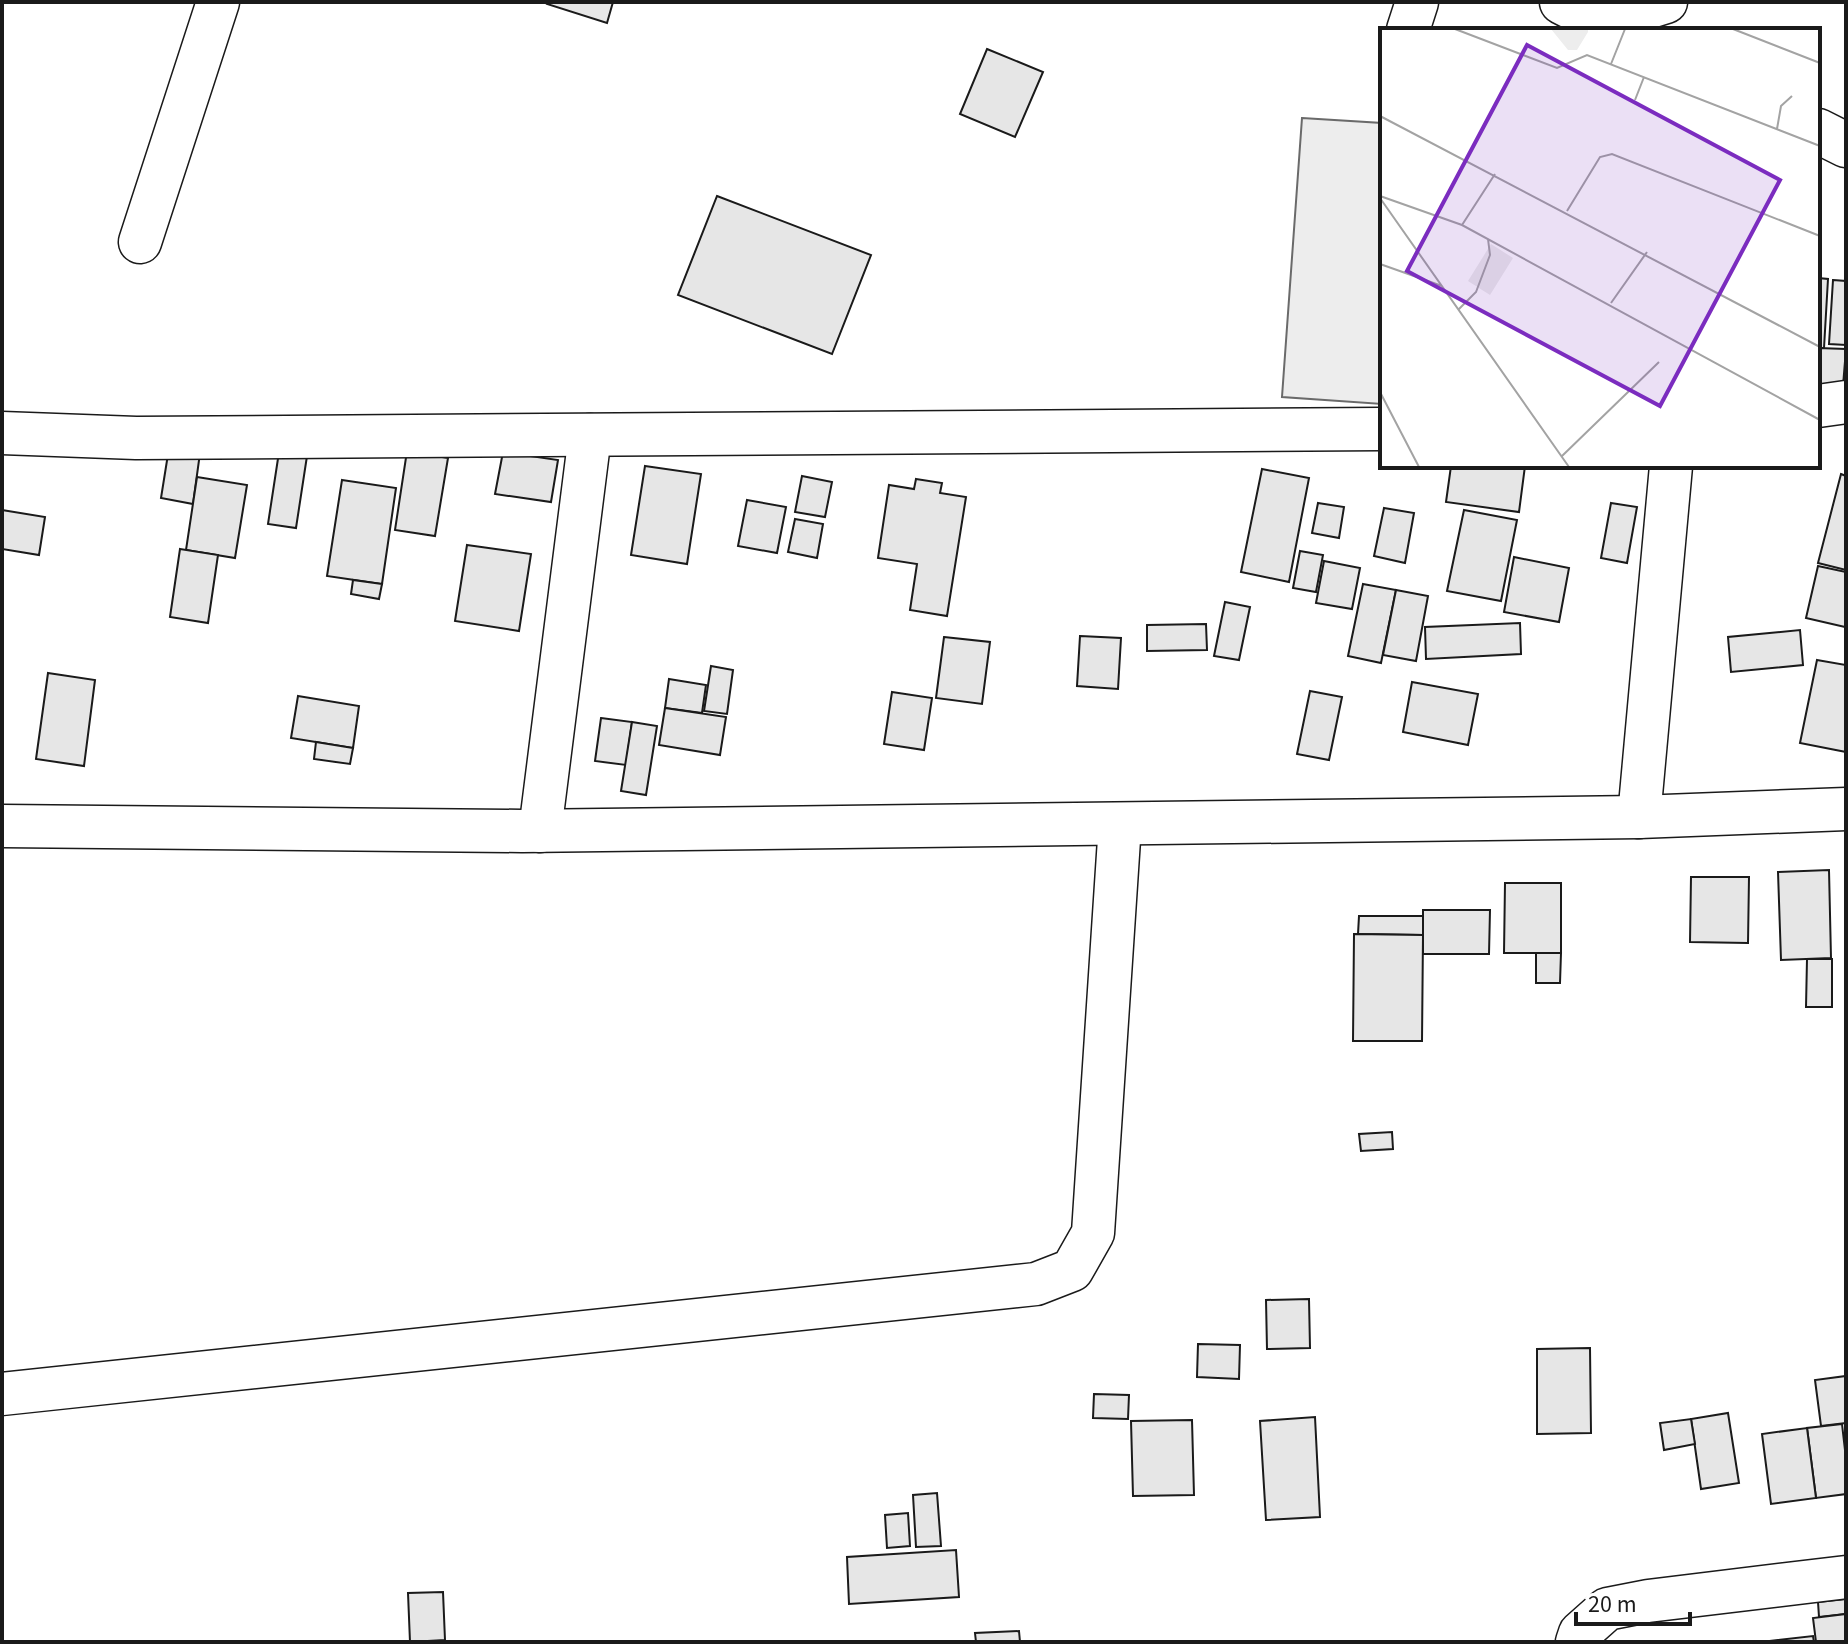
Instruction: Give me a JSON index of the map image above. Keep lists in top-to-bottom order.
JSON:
{
  "scale_bar": "20 m"
}
